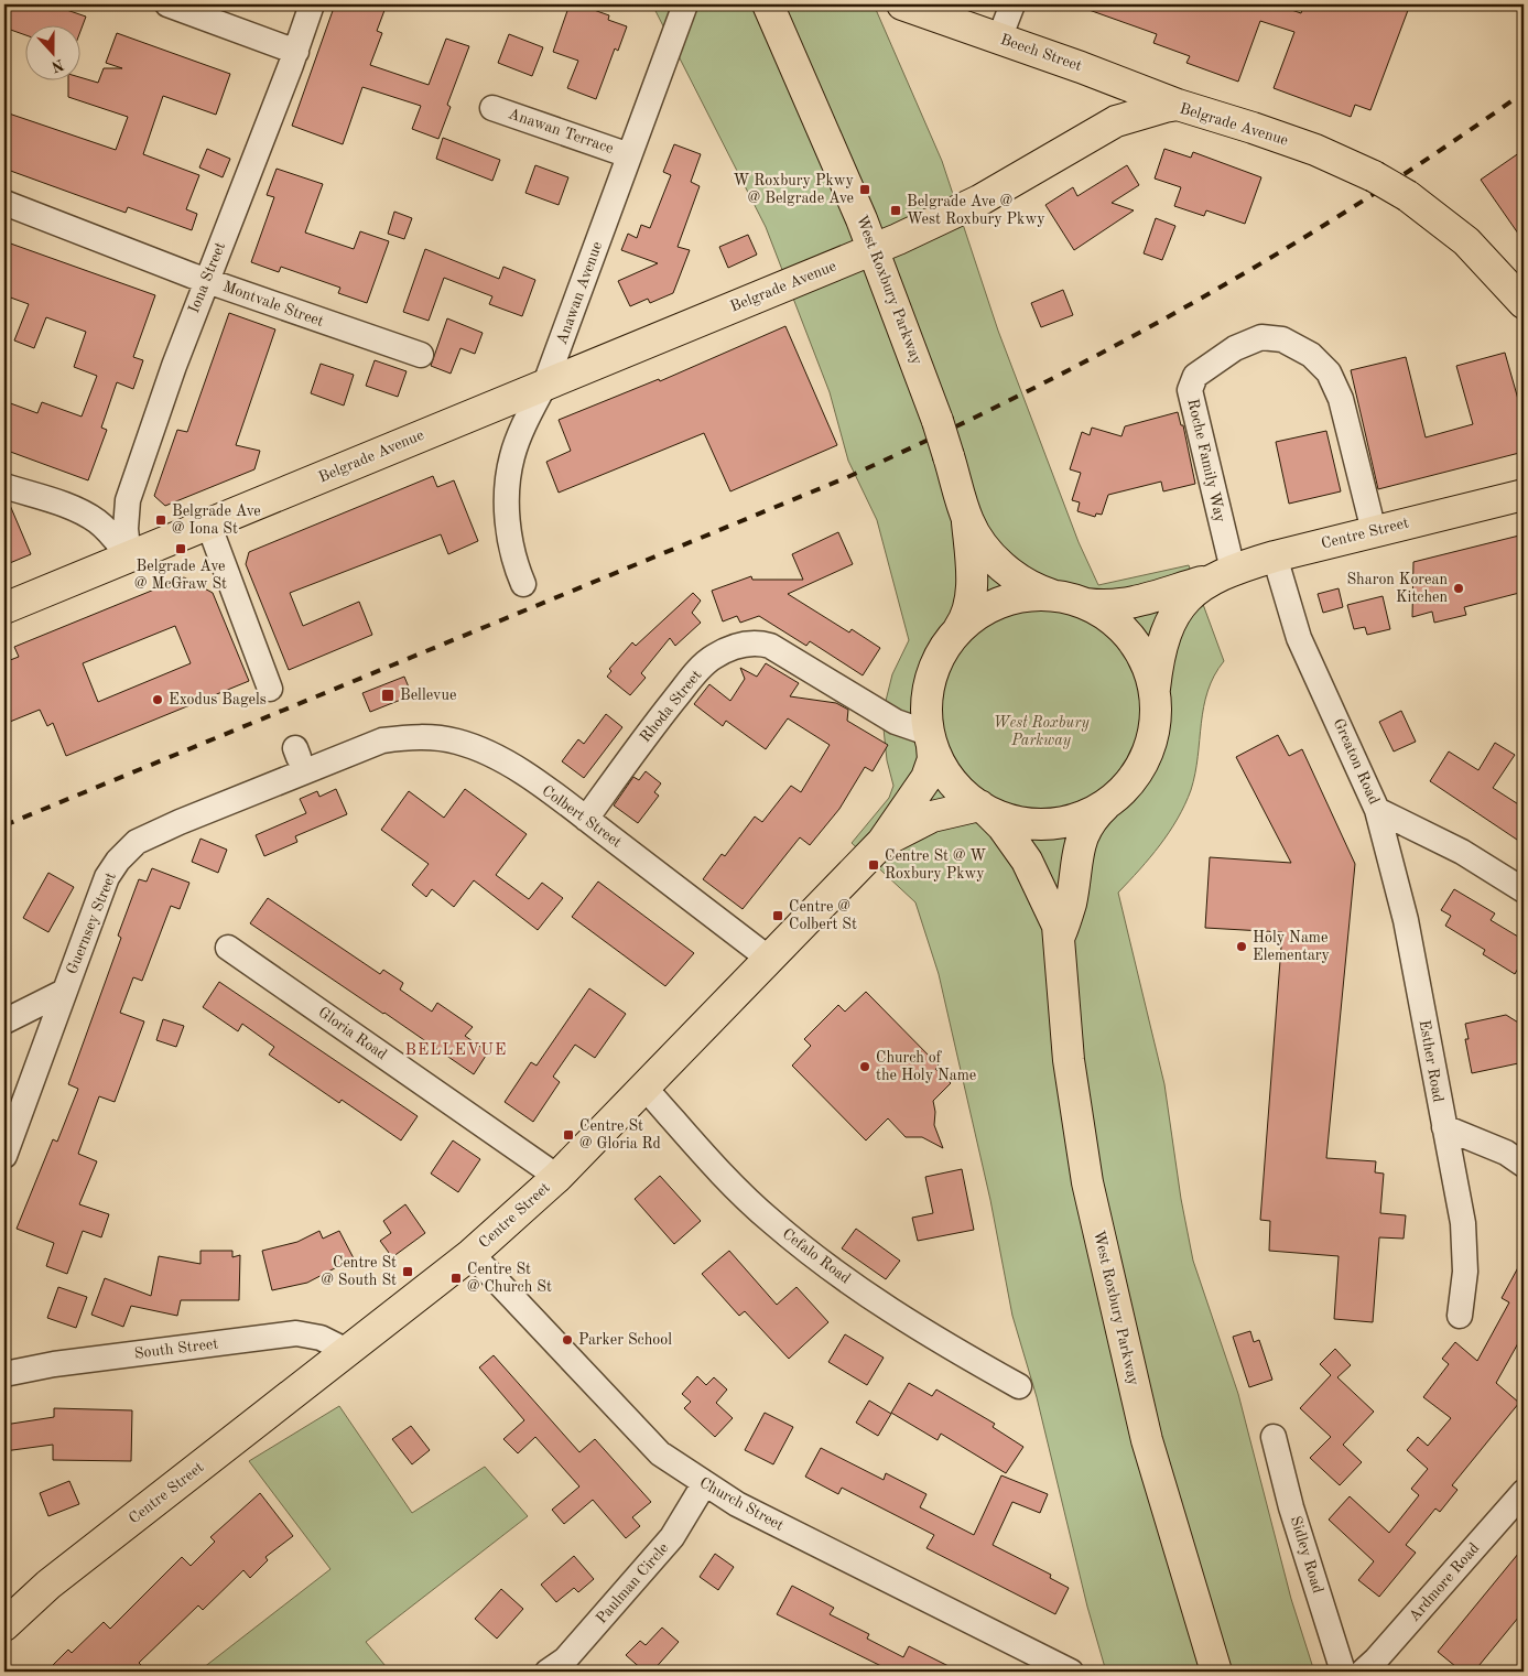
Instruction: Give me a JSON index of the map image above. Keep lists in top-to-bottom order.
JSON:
{
  "streets": {
    "main road": [
      "Beech Street",
      "Belgrade Avenue",
      "West Roxbury Parkway",
      "Centre Street"
    ],
    "street": [
      "Anawan Terrace",
      "Iona Street",
      "Anawan Avenue",
      "Montvale Street",
      "Roche Family Way",
      "Rhoda Street",
      "Greaton Road",
      "Colbert Street",
      "Guernsey Street",
      "Gloria Road",
      "Esther Road",
      "Cefalo Road",
      "South Street",
      "Church Street",
      "Sidley Road",
      "Ardmore Road",
      "Paulman Circle"
    ]
  },
  "crossings": [
    ["Beech Street", "Belgrade Avenue"],
    ["Belgrade Avenue", "Iona Street"],
    ["Belgrade Avenue", "West Roxbury Parkway"],
    ["Belgrade Avenue", "Anawan Avenue"],
    ["Anawan Terrace", "Anawan Avenue"],
    ["Iona Street", "Montvale Street"],
    ["West Roxbury Parkway", "Centre Street"],
    ["Roche Family Way", "Centre Street"],
    ["Centre Street", "Rhoda Street"],
    ["Centre Street", "Greaton Road"],
    ["Centre Street", "Colbert Street"],
    ["Centre Street", "Gloria Road"],
    ["Centre Street", "Cefalo Road"],
    ["Centre Street", "South Street"],
    ["Centre Street", "Church Street"],
    ["Rhoda Street", "Colbert Street"],
    ["Greaton Road", "Esther Road"],
    ["Colbert Street", "Guernsey Street"],
    ["Church Street", "Paulman Circle"]
  ],
  "districts": ["BELLEVUE"],
  "parks": ["West Roxbury Parkway"],
  "places": {
    "transit": [
      "W Roxbury Pkwy @ Belgrade Ave",
      "Belgrade Ave @ West Roxbury Pkwy",
      "Belgrade Ave @ Iona St",
      "Belgrade Ave @ McGraw St",
      "Bellevue",
      "Centre St @ W Roxbury Pkwy",
      "Centre @ Colbert St",
      "Centre St @ Gloria Rd",
      "Centre St @ South St",
      "Centre St @ Church St"
    ],
    "other": [
      "Sharon Korean Kitchen",
      "Exodus Bagels",
      "Holy Name Elementary",
      "Church of the Holy Name",
      "Parker School"
    ]
  },
  "north": "bottom"
}
